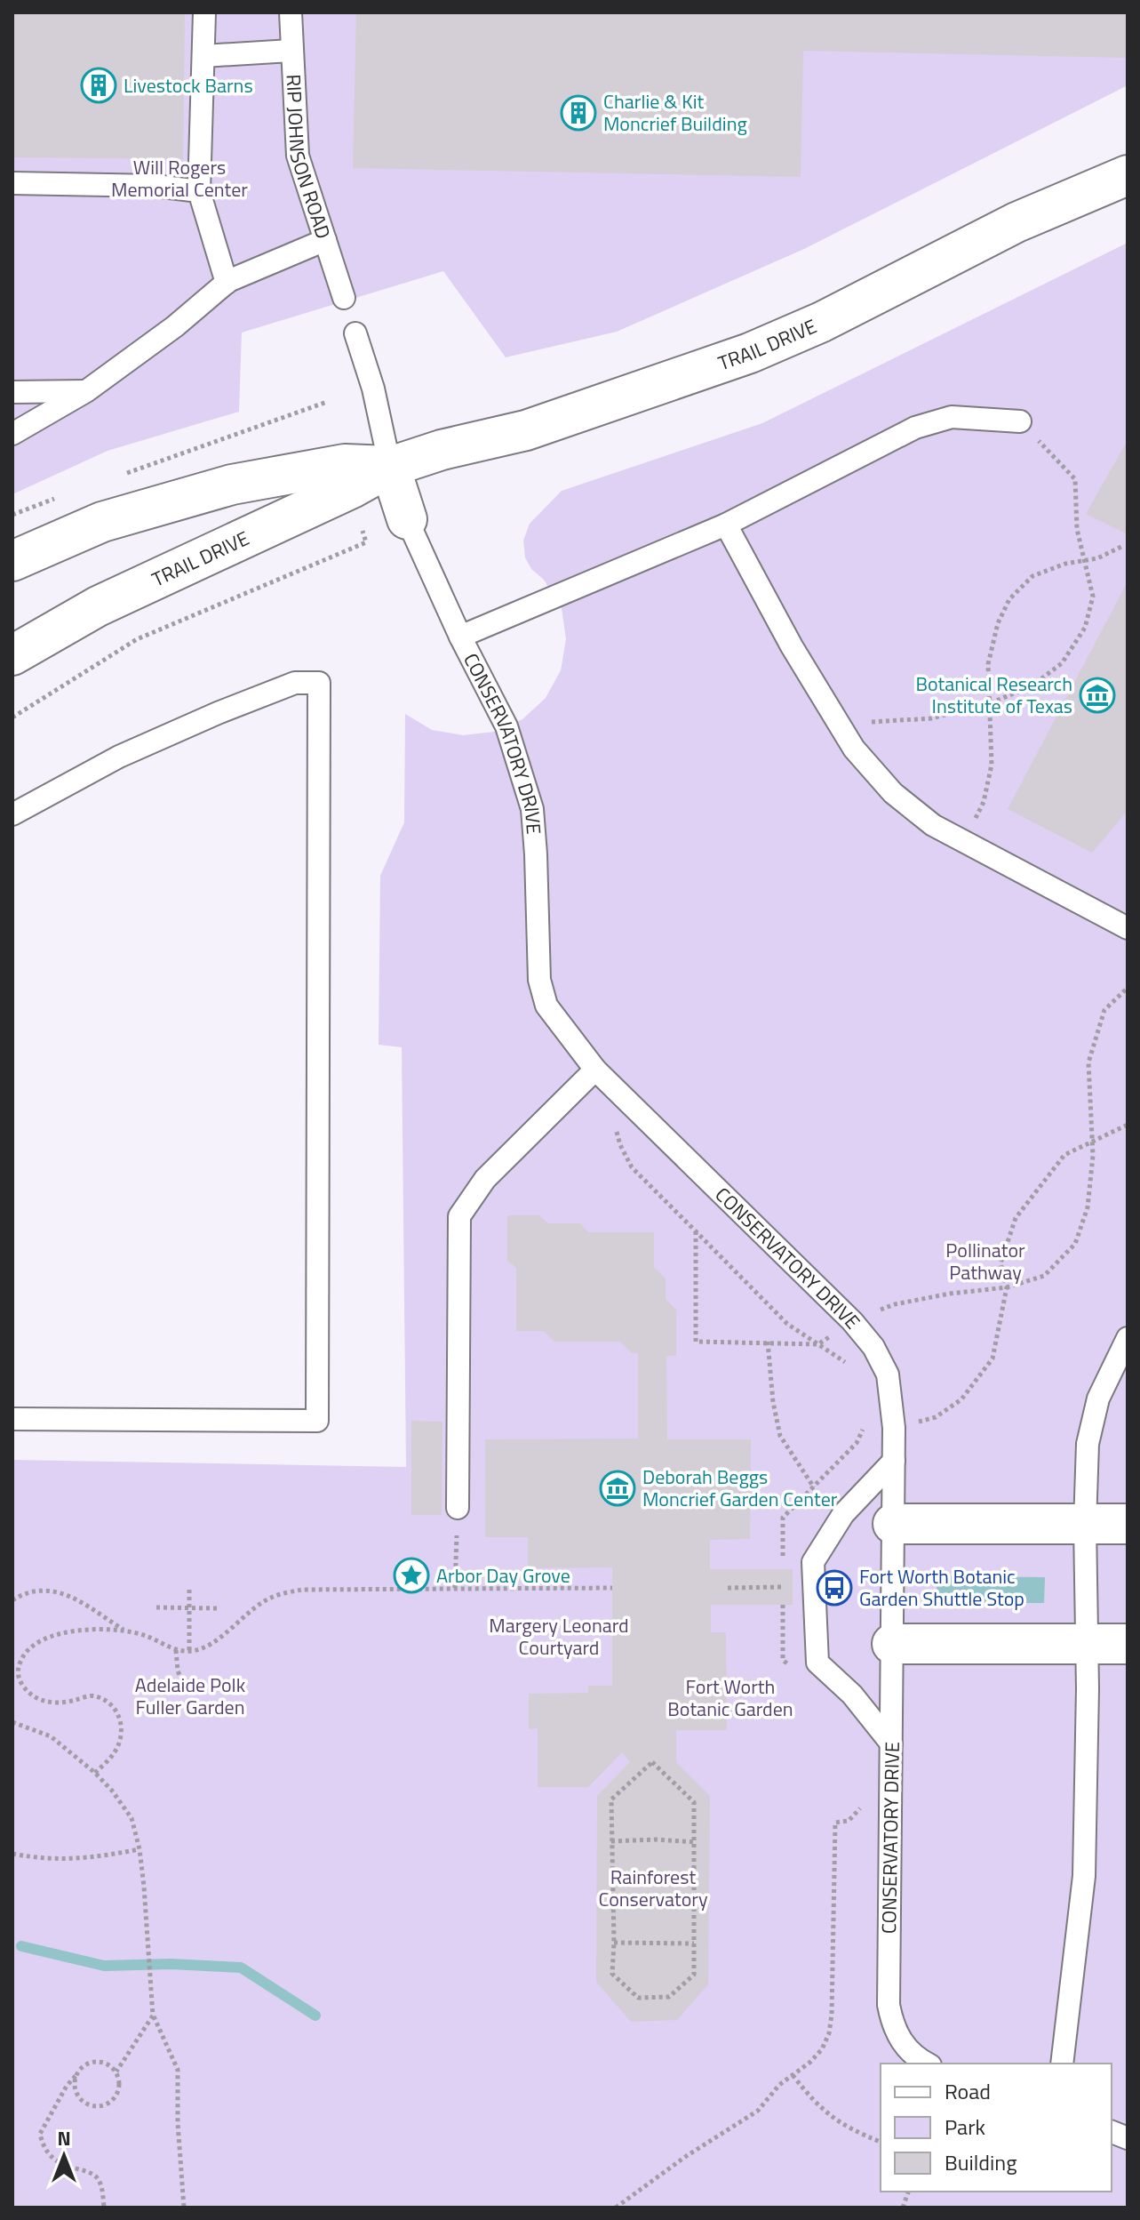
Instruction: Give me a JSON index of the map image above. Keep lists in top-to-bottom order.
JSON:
{
  "streets": {
    "street": ["TRAIL DRIVE"],
    "lane": ["RIP JOHNSON ROAD", "CONSERVATORY DRIVE"]
  },
  "parks": [
    "Will Rogers Memorial Center",
    "Pollinator Pathway",
    "Margery Leonard Courtyard",
    "Adelaide Polk Fuller Garden",
    "Fort Worth Botanic Garden",
    "Rainforest Conservatory"
  ],
  "places": {
    "building": ["Livestock Barns", "Charlie & Kit Moncrief Building"],
    "museum": ["Botanical Research Institute of Texas", "Deborah Beggs Moncrief Garden Center"],
    "place": ["Arbor Day Grove"],
    "bus stop": ["Fort Worth Botanic Garden Shuttle Stop"]
  },
  "legend": ["Road", "Park", "Building"],
  "north": "top"
}
